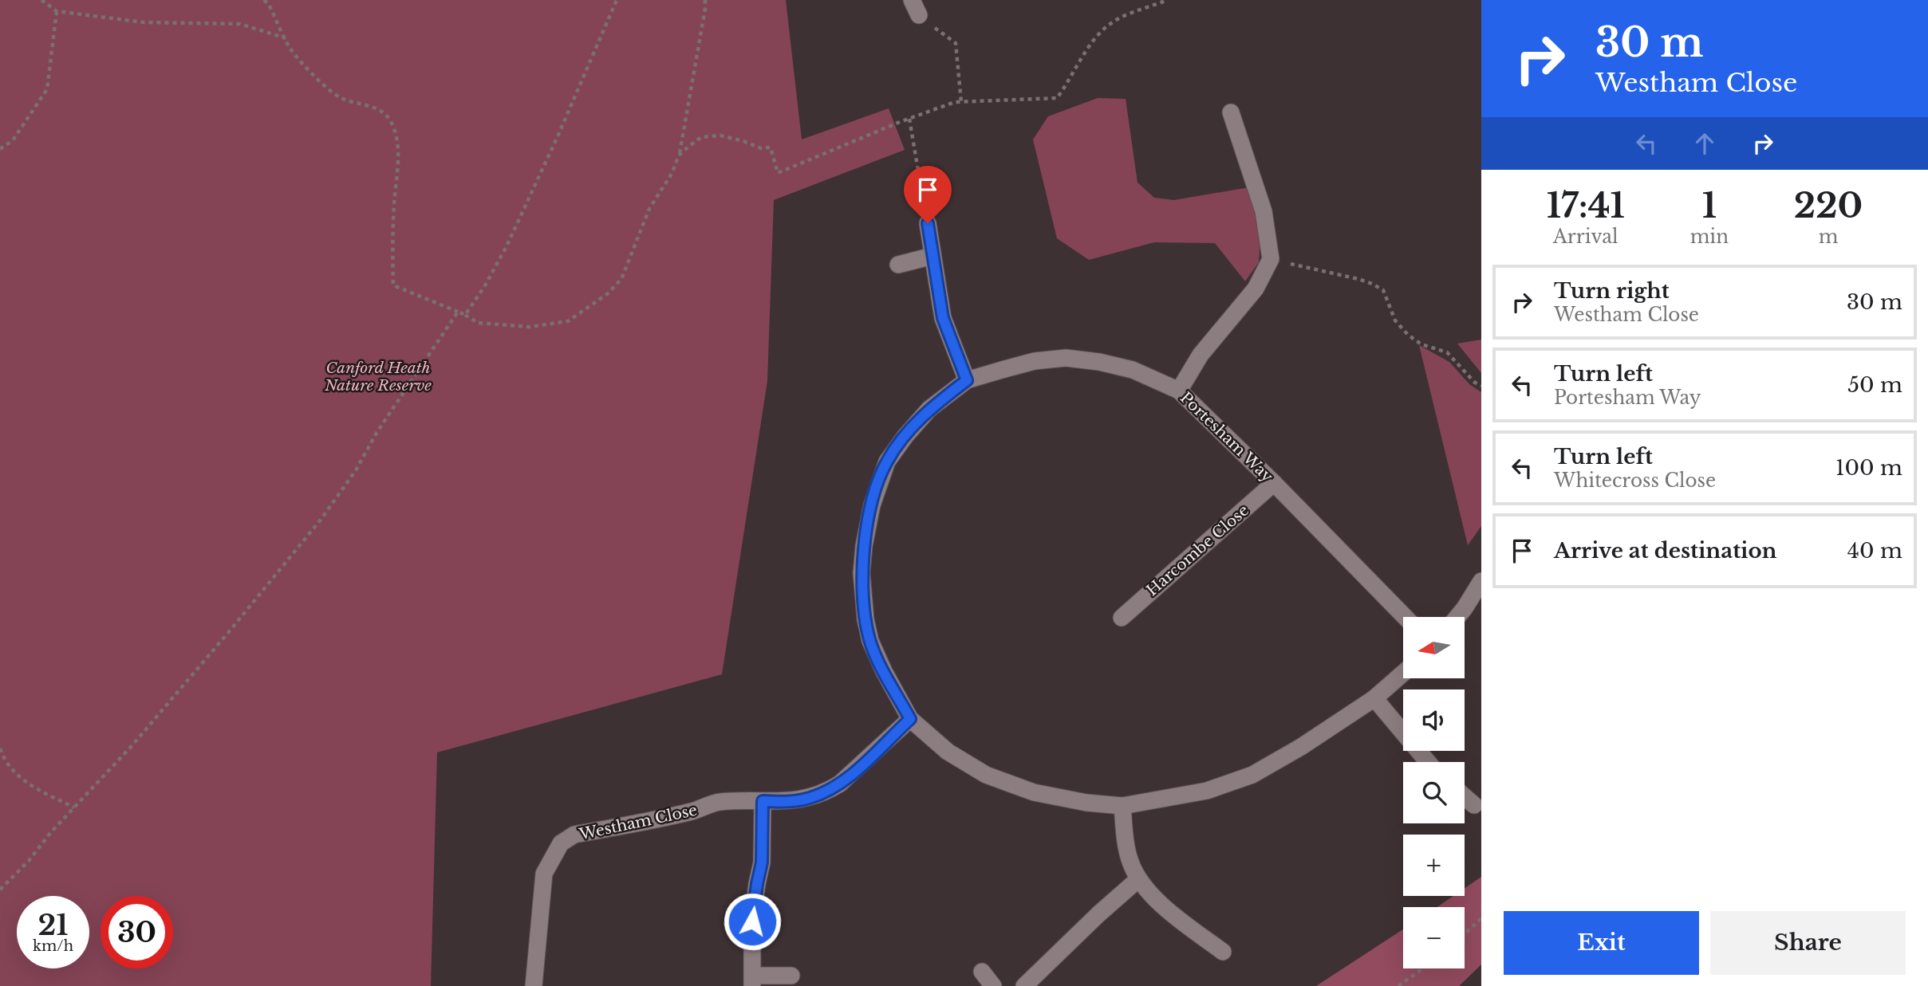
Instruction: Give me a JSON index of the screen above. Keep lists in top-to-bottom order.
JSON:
{
  "streets": {
    "street": ["Portesham Way", "Harcombe Close", "Westham Close"]
  },
  "crossings": [
    ["Portesham Way", "Harcombe Close"],
    ["Portesham Way", "Westham Close"]
  ],
  "parks": ["Canford Heath Nature Reserve"],
  "north": "left",
  "page": {
    "turn": ["30 m", "Westham Close"],
    "eta": [
      "17:41",
      "Arrival",
      "1",
      "min",
      "220",
      "m"
    ],
    "list": [
      {
        "name": "Turn right",
        "note": "Westham Close",
        "value": "30 m"
      },
      {
        "name": "Turn left",
        "note": "Portesham Way",
        "value": "50 m"
      },
      {
        "name": "Turn left",
        "note": "Whitecross Close",
        "value": "100 m"
      },
      {
        "name": "Arrive at destination",
        "value": "40 m"
      }
    ],
    "map_buttons": ["+", "−"],
    "speed": "21 km/h",
    "limit": "30",
    "buttons": ["Exit", "Share"]
  }
}
